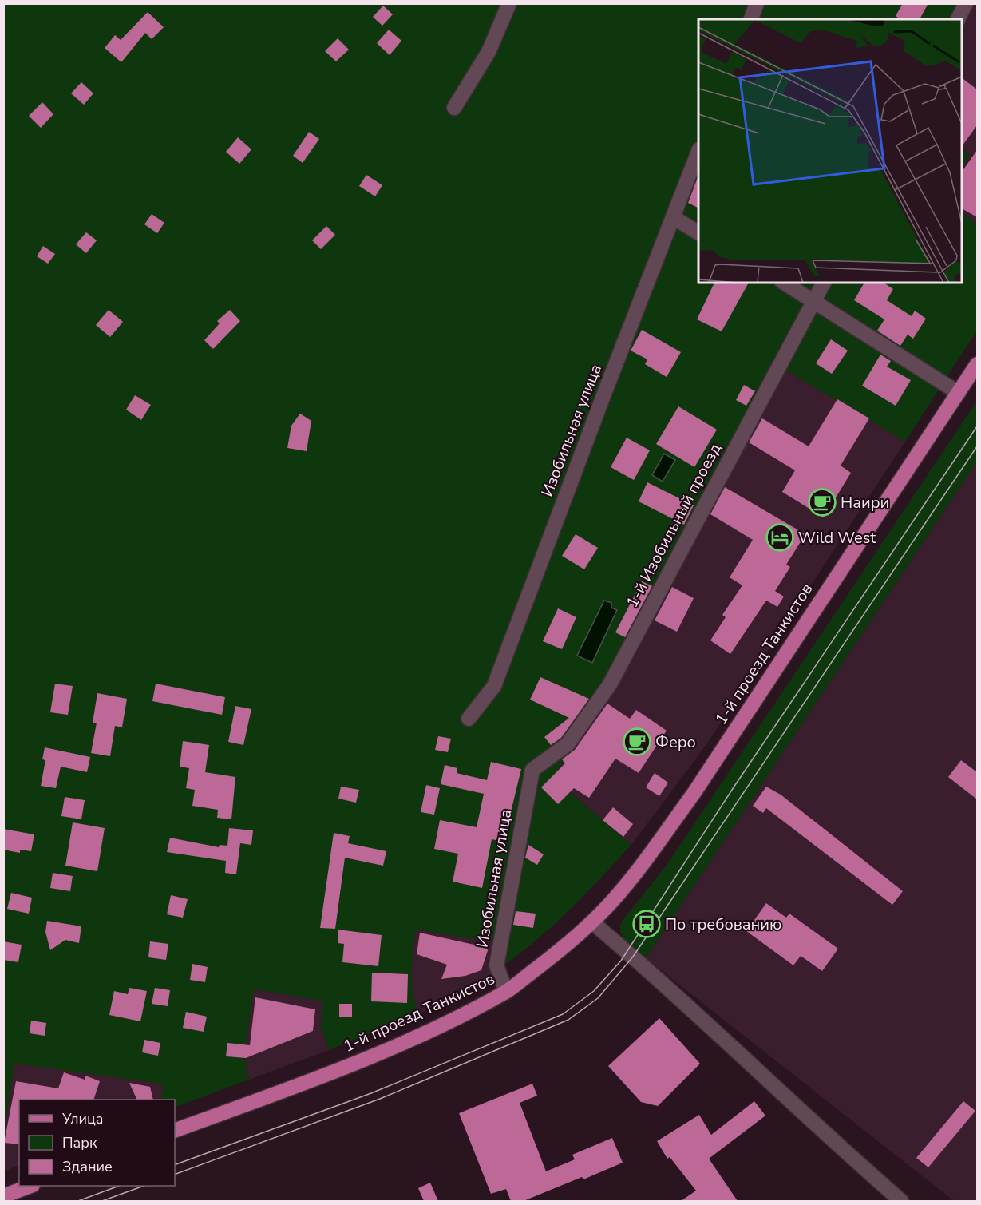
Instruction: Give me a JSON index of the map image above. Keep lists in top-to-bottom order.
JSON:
{
  "streets": {
    "main road": ["1-й проезд Танкистов"],
    "street": ["Изобильная улица", "1-й Изобильный проезд"]
  },
  "crossings": [
    ["Изобильная улица", "1-й Изобильный проезд"],
    ["Изобильная улица", "1-й проезд Танкистов"]
  ],
  "places": {
    "cafe": ["Наири", "Феро"],
    "hotel": ["Wild West"],
    "bus stop": ["По требованию"]
  },
  "legend": ["Улица", "Парк", "Здание"]
}
